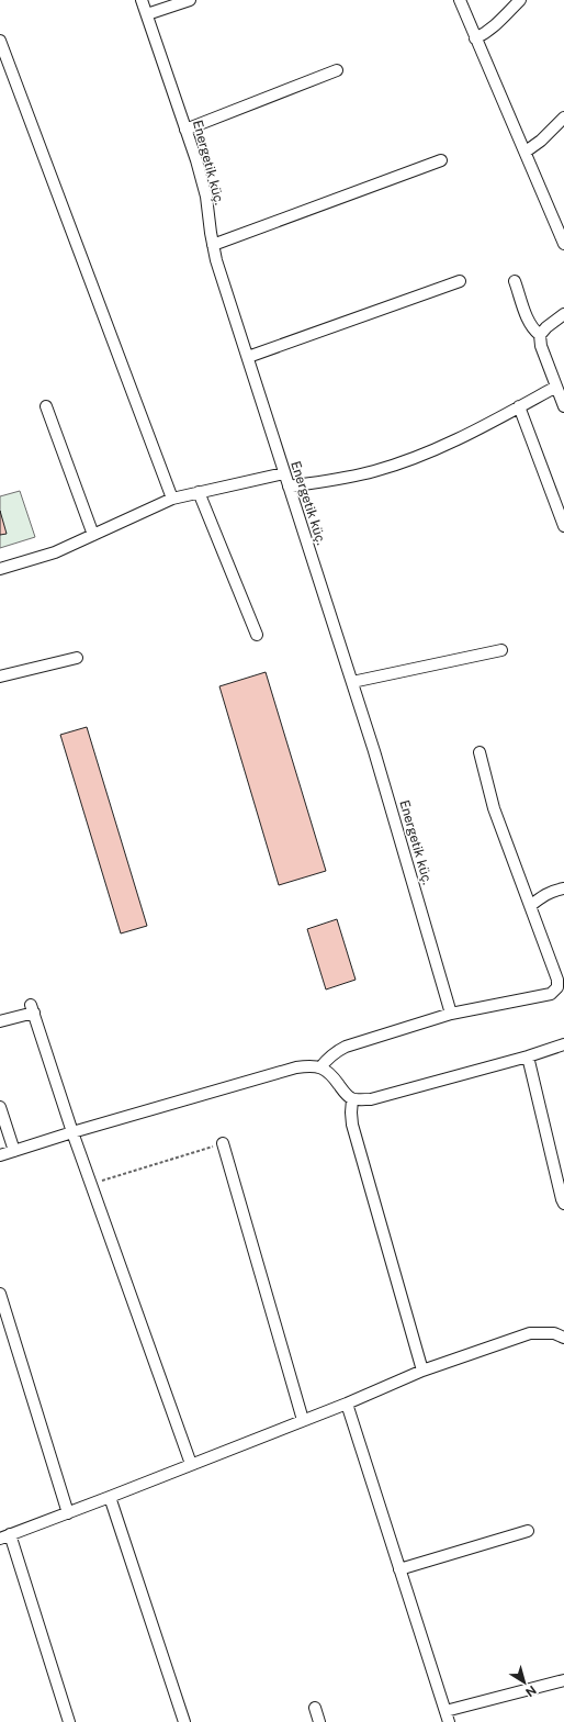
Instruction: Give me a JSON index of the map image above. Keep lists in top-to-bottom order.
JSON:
{
  "streets": {
    "street": ["Energetik küç."]
  },
  "north": "bottom right"
}
